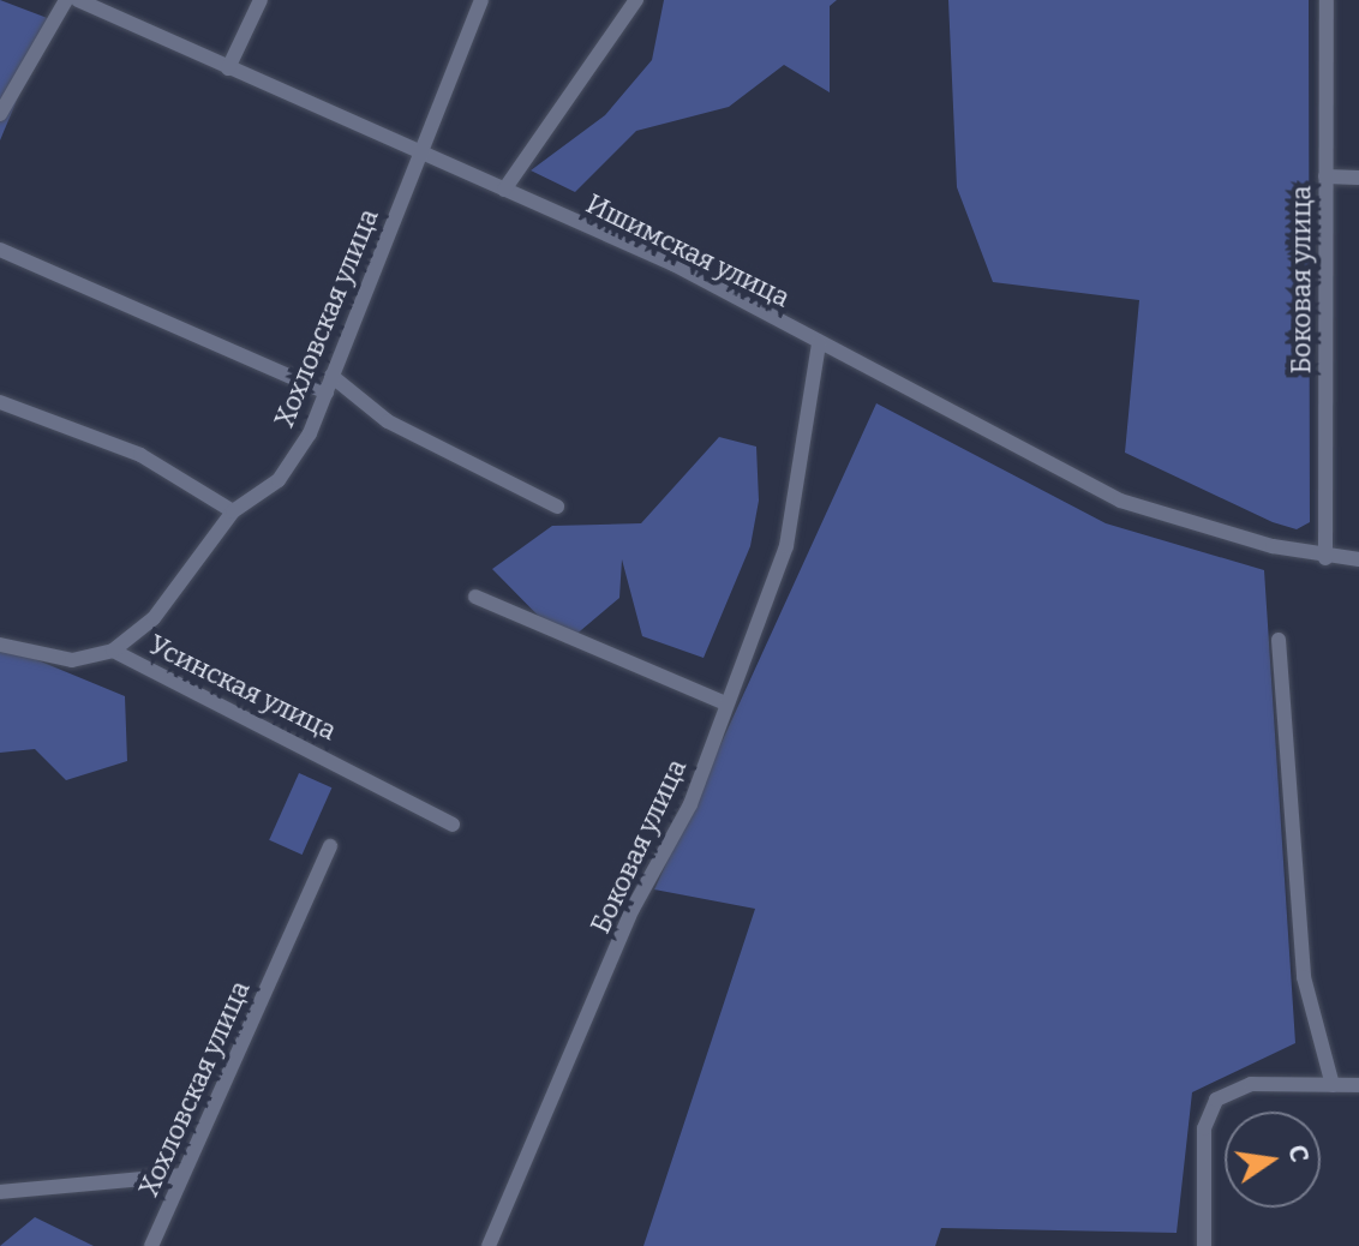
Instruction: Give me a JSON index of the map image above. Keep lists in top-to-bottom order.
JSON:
{
  "streets": {
    "street": [
      "Ишимская улица",
      "Боковая улица",
      "Хохловская улица",
      "Усинская улица"
    ]
  },
  "crossings": [
    ["Ишимская улица", "Боковая улица"],
    ["Ишимская улица", "Хохловская улица"],
    ["Хохловская улица", "Усинская улица"]
  ],
  "north": "right"
}
